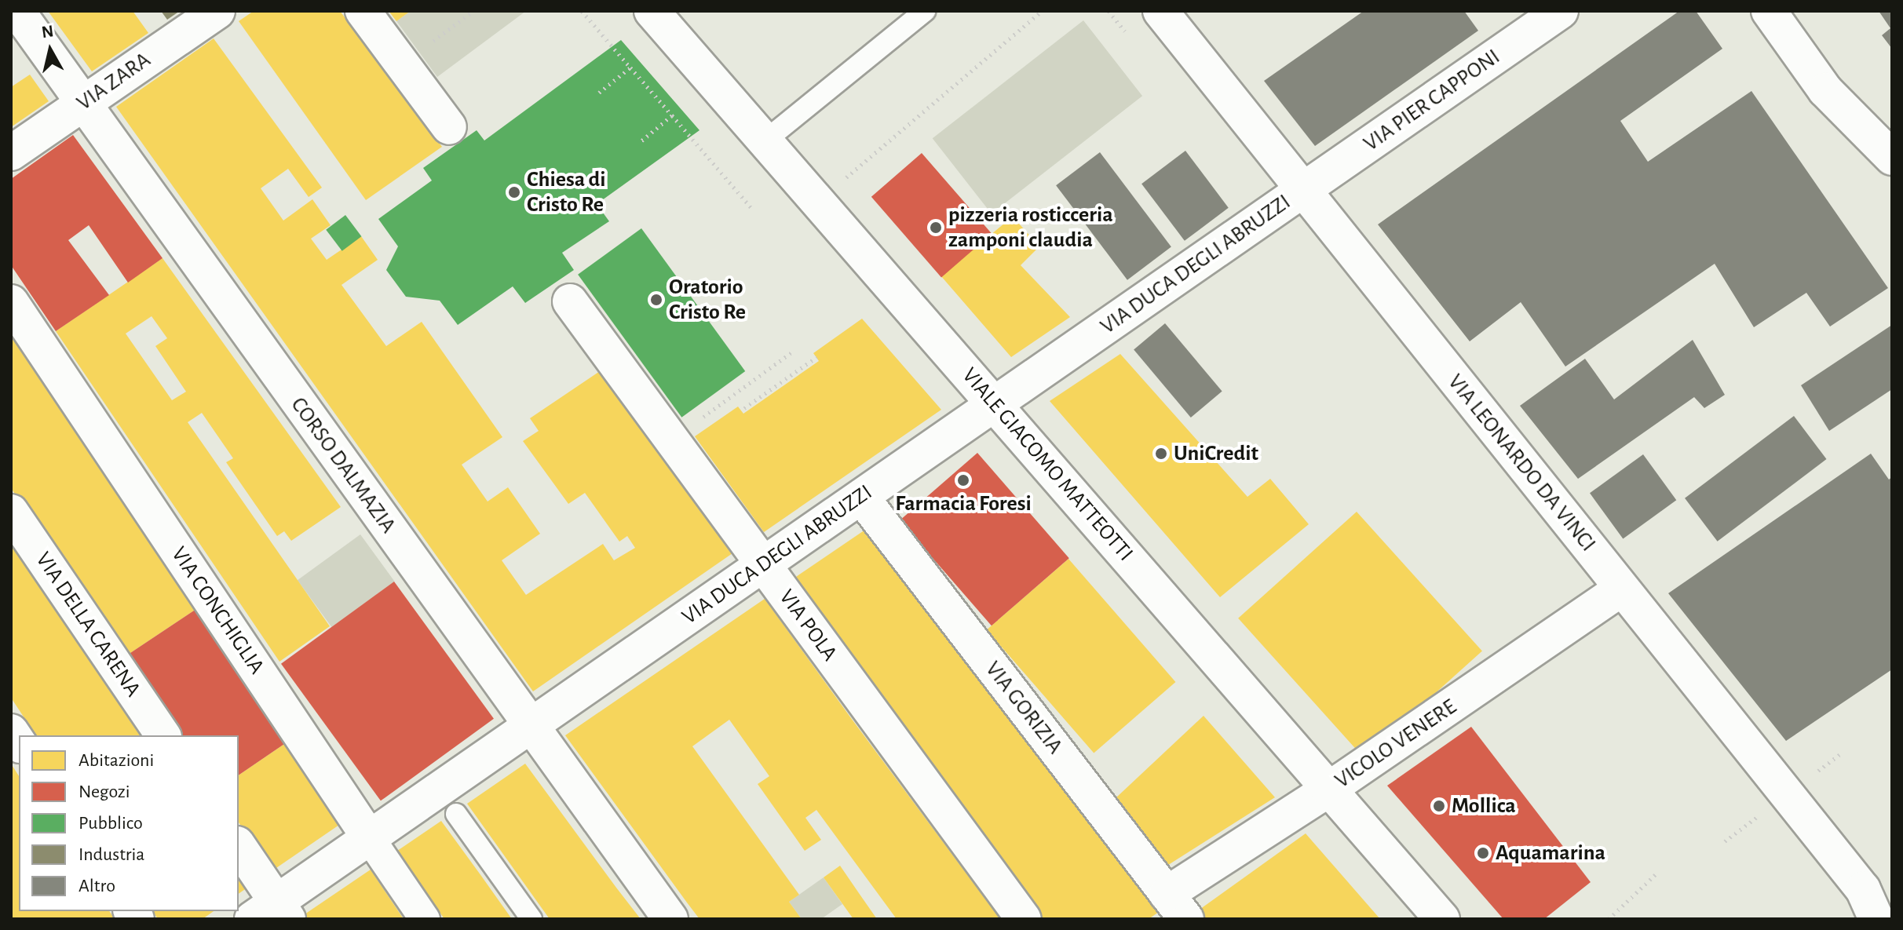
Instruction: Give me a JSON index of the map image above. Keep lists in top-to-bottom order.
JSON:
{
  "streets": {
    "street": [
      "VIA ZARA",
      "VIA PIER CAPPONI",
      "VIA DUCA DEGLI ABRUZZI",
      "VIA LEONARDO DA VINCI",
      "VIALE GIACOMO MATTEOTTI",
      "CORSO DALMAZIA",
      "VIA CONCHIGLIA",
      "VIA DELLA CARENA",
      "VIA POLA",
      "VIA GORIZIA",
      "VICOLO VENERE"
    ]
  },
  "crossings": [
    ["VIA ZARA", "CORSO DALMAZIA"],
    ["VIA PIER CAPPONI", "VIA DUCA DEGLI ABRUZZI"],
    ["VIA PIER CAPPONI", "VIA LEONARDO DA VINCI"],
    ["VIA DUCA DEGLI ABRUZZI", "VIA LEONARDO DA VINCI"],
    ["VIA DUCA DEGLI ABRUZZI", "VIALE GIACOMO MATTEOTTI"],
    ["VIA DUCA DEGLI ABRUZZI", "CORSO DALMAZIA"],
    ["VIA DUCA DEGLI ABRUZZI", "VIA CONCHIGLIA"],
    ["VIA DUCA DEGLI ABRUZZI", "VIA POLA"],
    ["VIA DUCA DEGLI ABRUZZI", "VIA GORIZIA"],
    ["VIA LEONARDO DA VINCI", "VICOLO VENERE"],
    ["VIALE GIACOMO MATTEOTTI", "VICOLO VENERE"],
    ["VIA GORIZIA", "VICOLO VENERE"]
  ],
  "places": [
    "Chiesa di Cristo Re",
    "pizzeria rosticceria zamponi claudia",
    "Oratorio Cristo Re",
    "UniCredit",
    "Farmacia Foresi",
    "Mollica",
    "Aquamarina"
  ],
  "legend": [
    "Abitazioni",
    "Negozi",
    "Pubblico",
    "Industria",
    "Altro"
  ],
  "north": "top"
}
